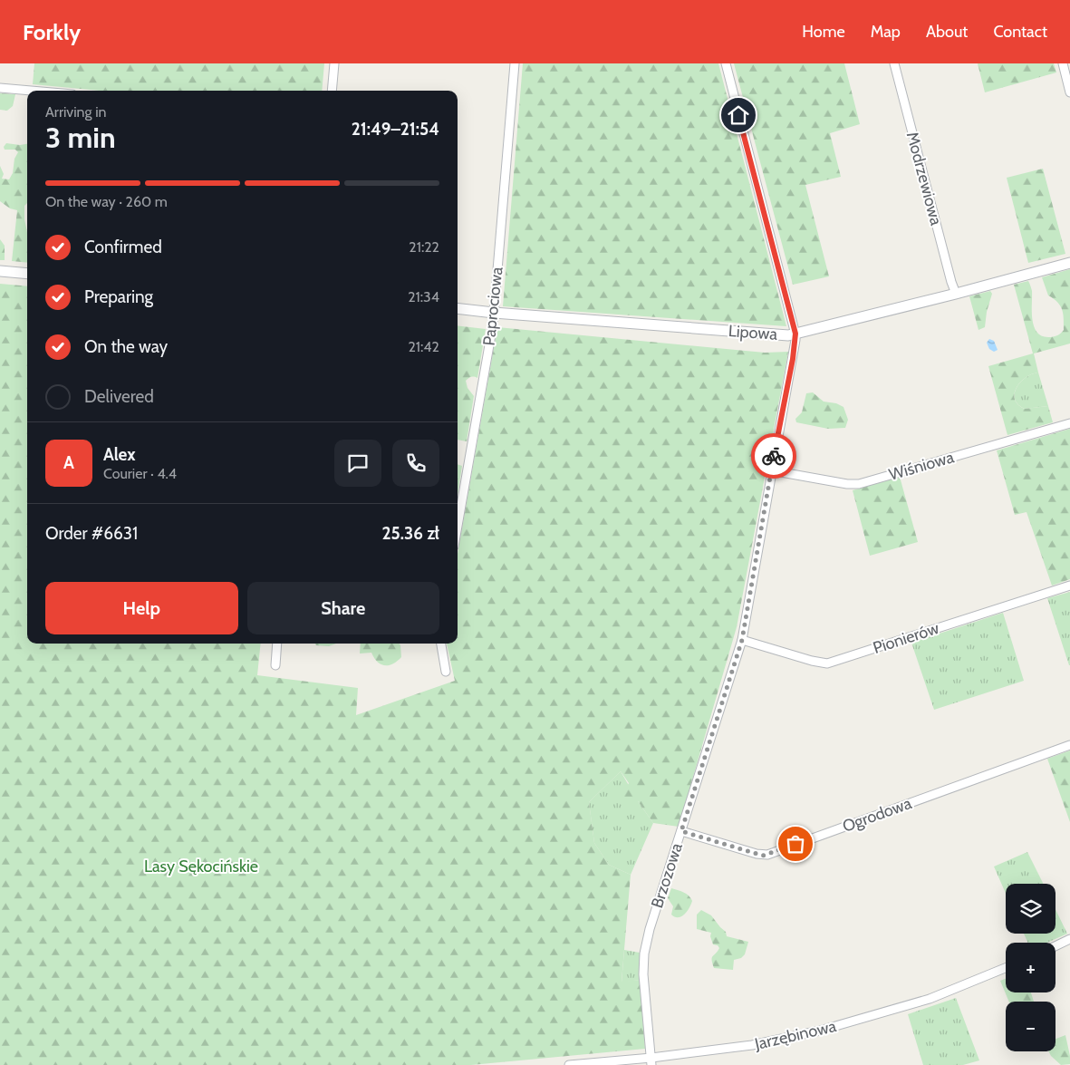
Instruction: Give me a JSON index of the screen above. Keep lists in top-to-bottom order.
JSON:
{
  "streets": {
    "street": [
      "Modrzewiowa",
      "Paprociowa",
      "Lipowa",
      "Wiśniowa",
      "Pionierów",
      "Ogrodowa",
      "Brzozowa",
      "Jarzębinowa"
    ]
  },
  "crossings": [
    ["Modrzewiowa", "Lipowa"],
    ["Paprociowa", "Lipowa"],
    ["Lipowa", "Brzozowa"],
    ["Wiśniowa", "Brzozowa"],
    ["Pionierów", "Brzozowa"],
    ["Ogrodowa", "Brzozowa"],
    ["Brzozowa", "Jarzębinowa"]
  ],
  "parks": ["Lasy Sękocińskie"],
  "page": {
    "header": "Forkly",
    "nav": [
      "Home",
      "Map",
      "About",
      "Contact"
    ],
    "heading": ["3 min", "Arriving in", "21:49–21:54"],
    "panel": [
      "Alex",
      "Courier · 4.4",
      "Order #6631",
      "25.36 zł"
    ],
    "bar": "On the way · 260 m",
    "list": [
      ["Confirmed", "21:22"],
      ["Preparing", "21:34"],
      ["On the way", "21:42"],
      "Delivered"
    ],
    "round": "A",
    "buttons": ["Help", "Share"],
    "map_buttons": ["+", "−"]
  }
}
